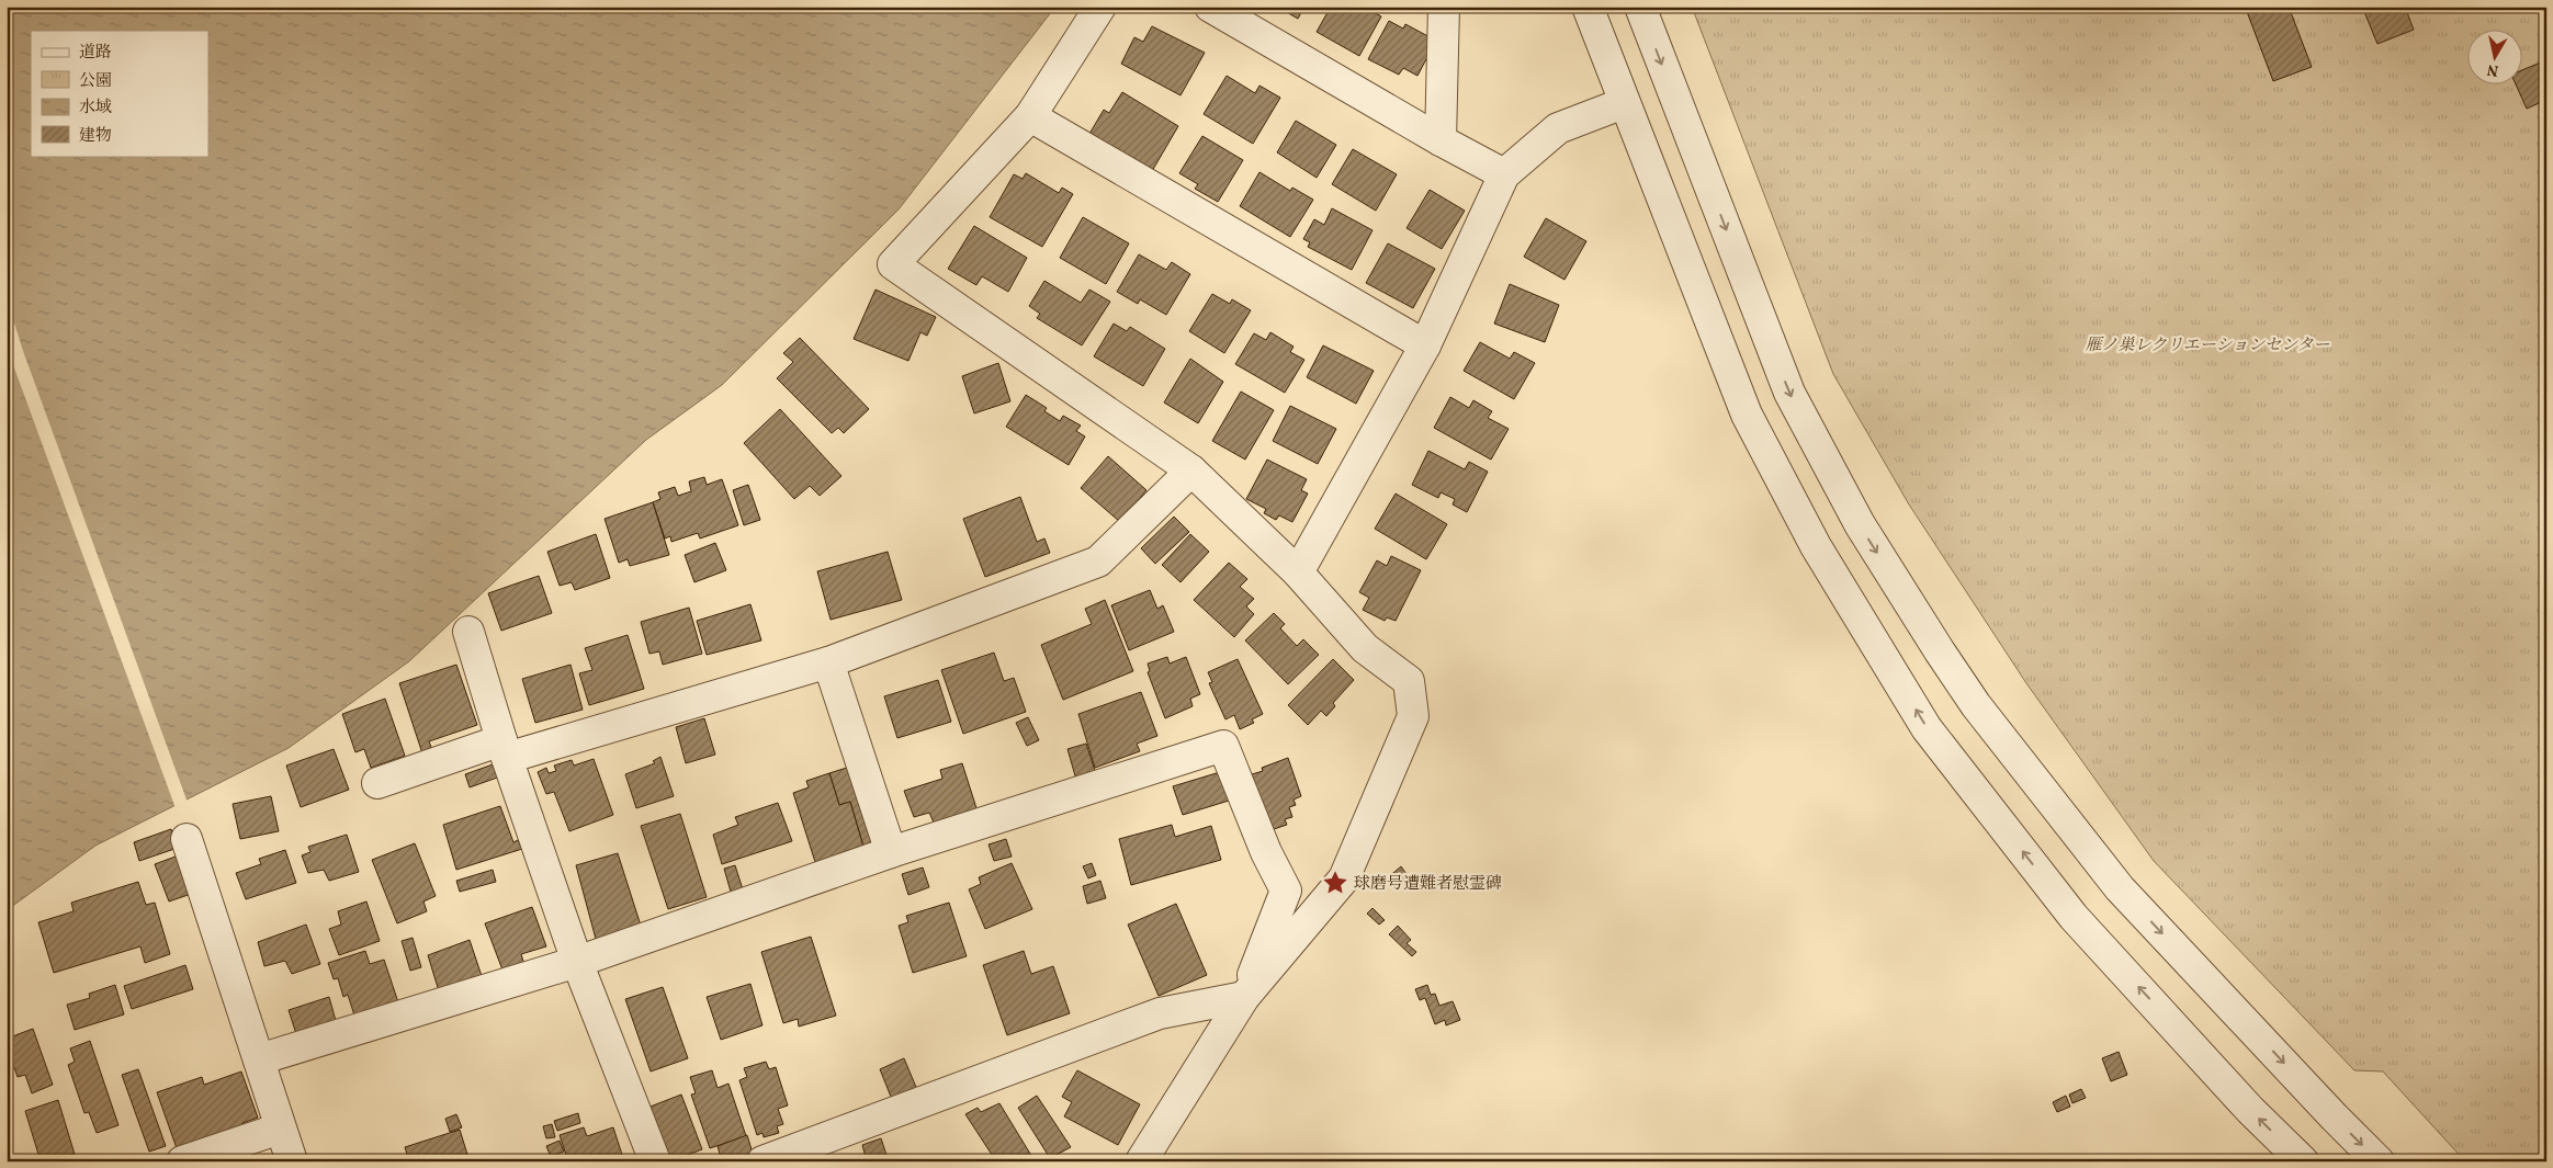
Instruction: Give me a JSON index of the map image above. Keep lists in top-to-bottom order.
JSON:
{
  "parks": ["雁ノ巣レクリエーションセンター"],
  "places": {
    "place": ["球磨号遭難者慰霊碑"]
  },
  "legend": [
    "道路",
    "公園",
    "水域",
    "建物"
  ],
  "north": "bottom"
}
